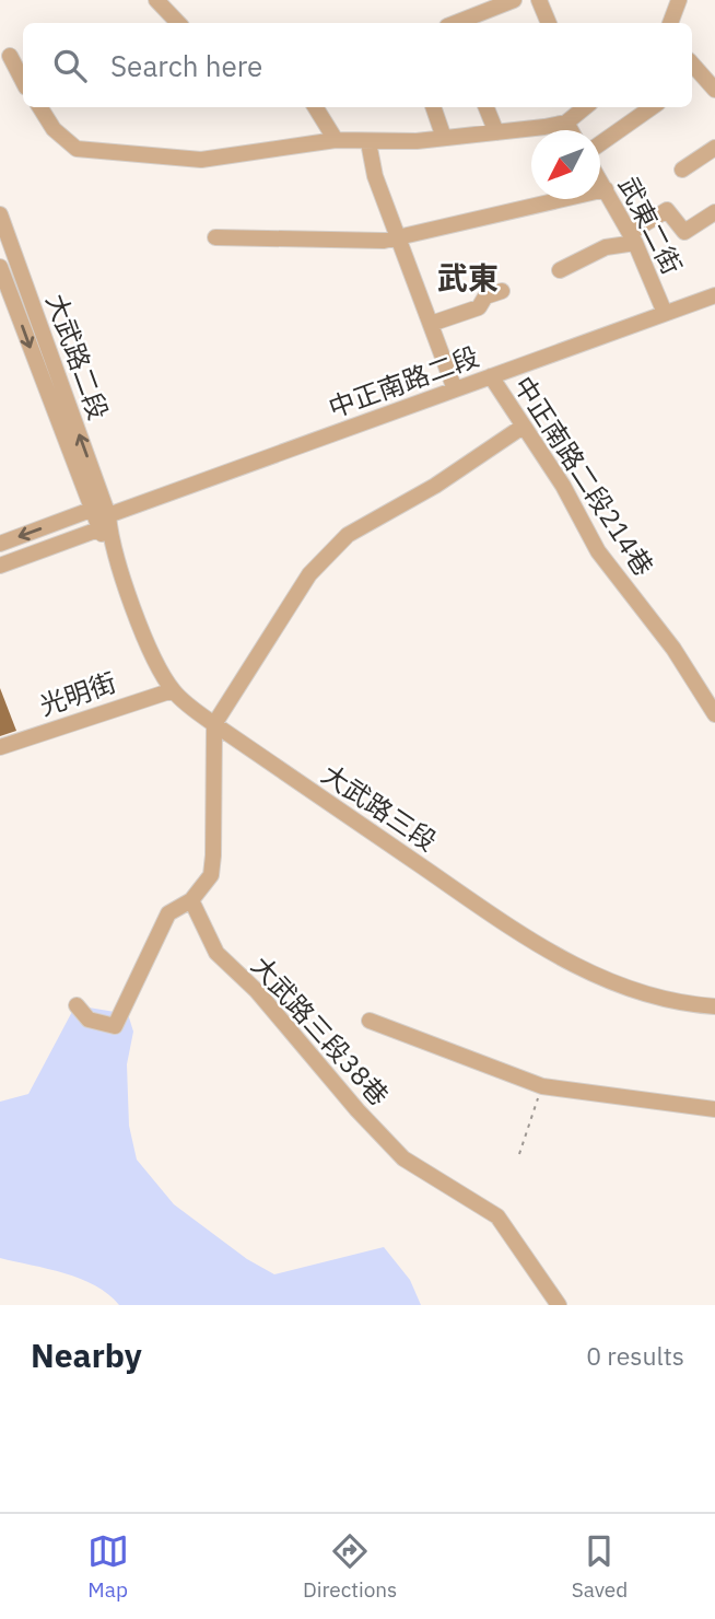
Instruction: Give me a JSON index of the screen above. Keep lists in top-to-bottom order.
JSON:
{
  "streets": {
    "street": [
      "武東二街",
      "大武路二段",
      "中正南路二段",
      "中正南路二段214巷",
      "光明街",
      "大武路三段",
      "大武路三段38巷"
    ]
  },
  "crossings": [
    ["武東二街", "中正南路二段"],
    ["大武路二段", "中正南路二段"],
    ["大武路二段", "大武路三段"],
    ["中正南路二段", "中正南路二段214巷"],
    ["中正南路二段", "大武路三段"],
    ["光明街", "大武路三段"]
  ],
  "districts": ["武東"],
  "north": "bottom left",
  "page": {
    "search": "Search here",
    "heading": ["Nearby", "0 results"],
    "nav": ["Map", "Directions", "Saved"]
  }
}
